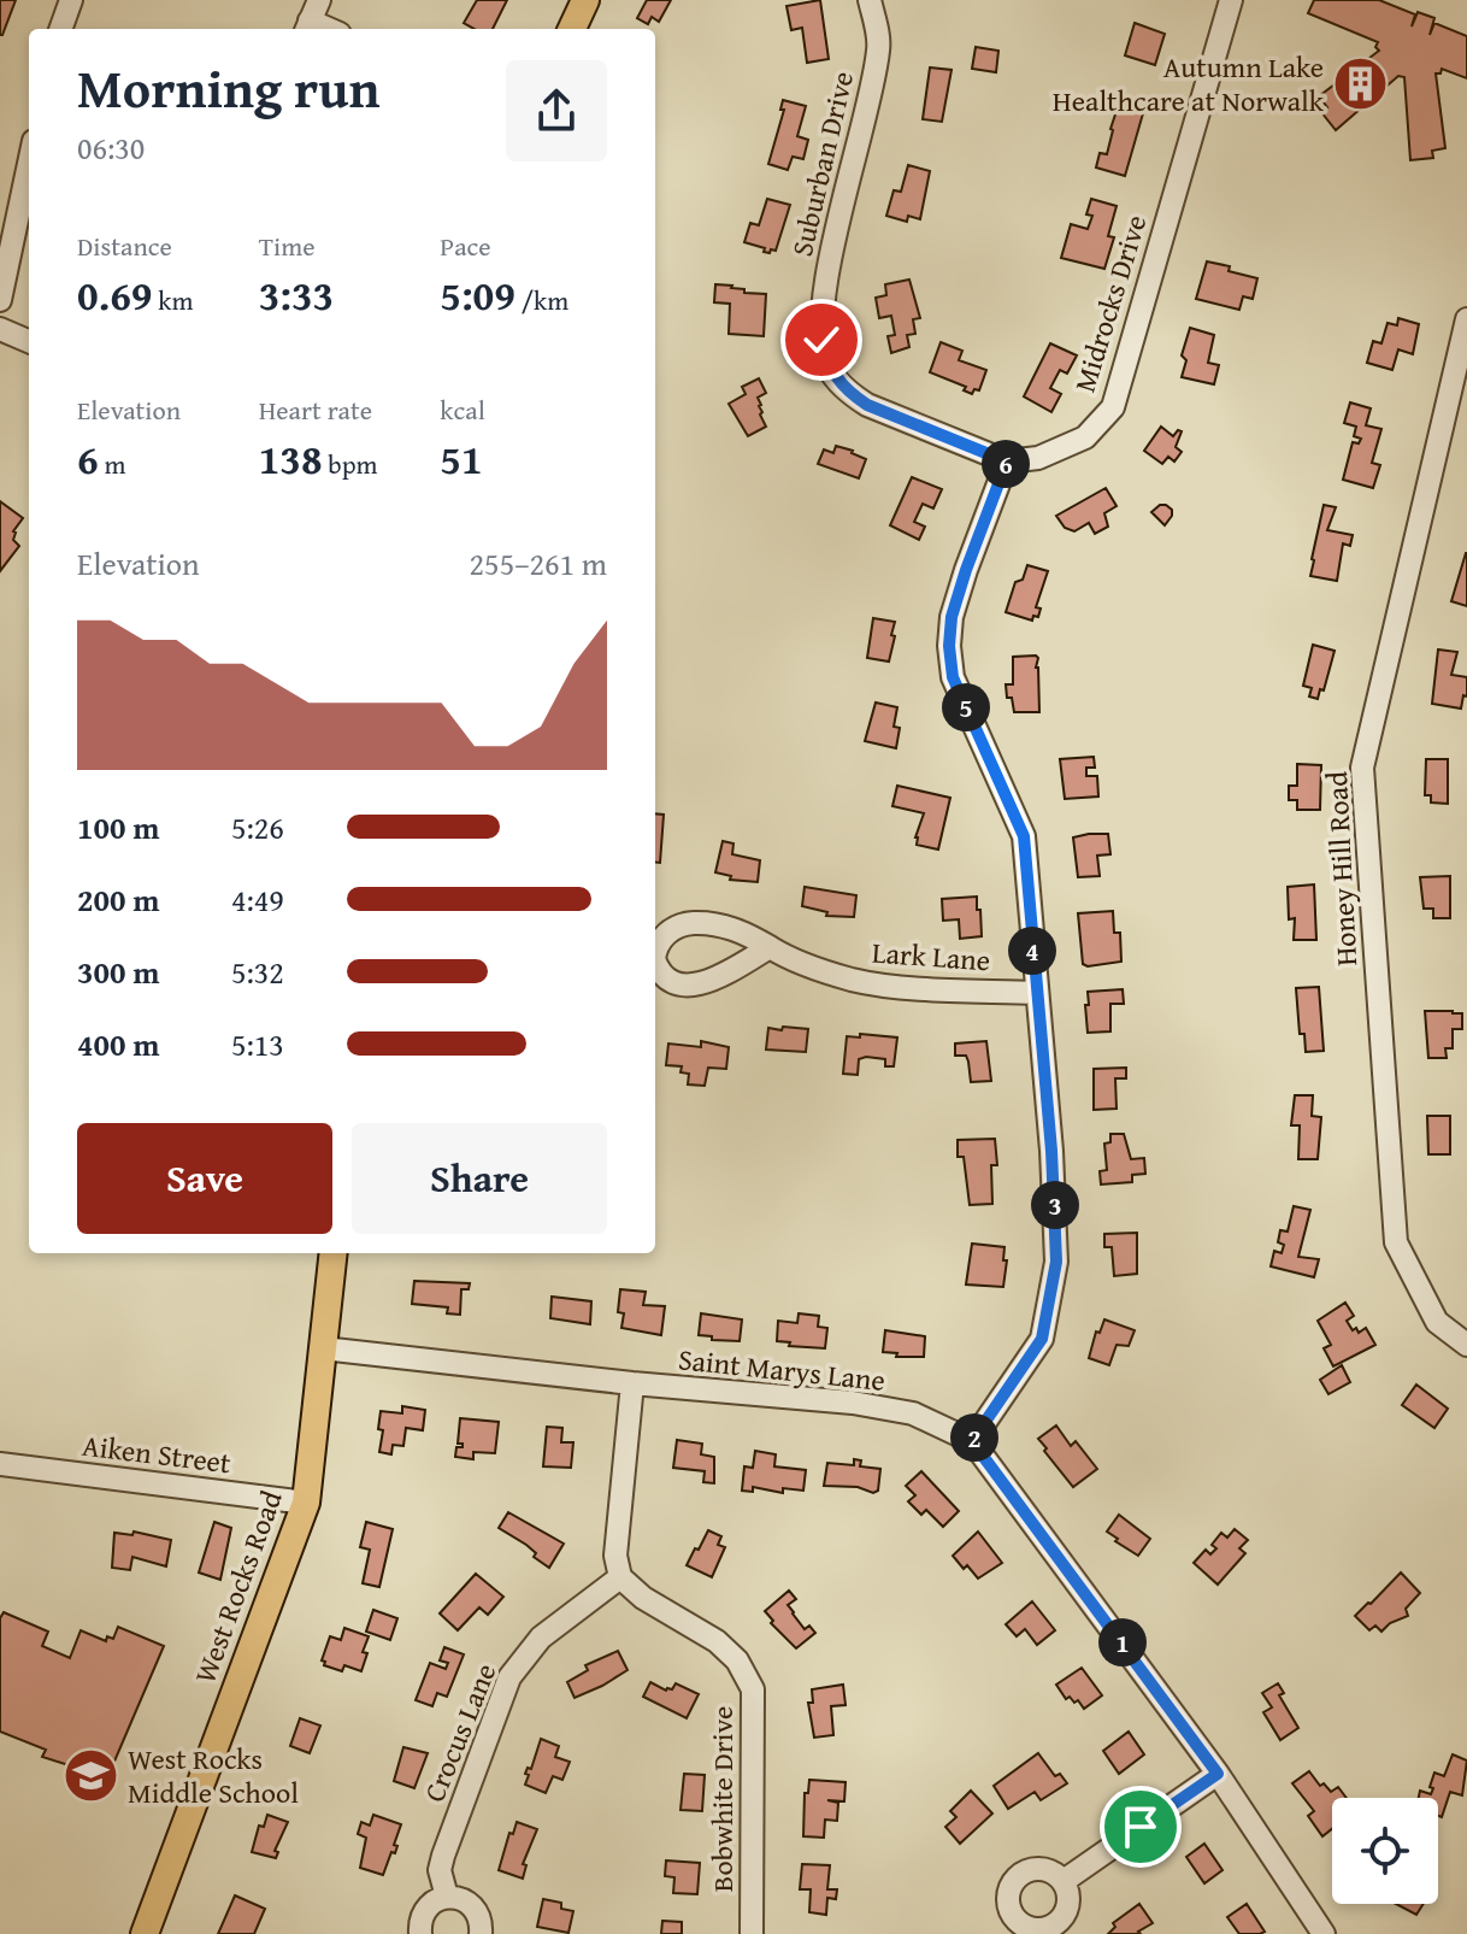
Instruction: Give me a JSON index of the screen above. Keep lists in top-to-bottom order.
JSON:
{
  "streets": {
    "main road": ["West Rocks Road"],
    "street": [
      "Suburban Drive",
      "Midrocks Drive",
      "Honey Hill Road",
      "Lark Lane",
      "Saint Marys Lane",
      "Aiken Street",
      "Crocus Lane",
      "Bobwhite Drive"
    ]
  },
  "crossings": [
    ["Suburban Drive", "Midrocks Drive"],
    ["Saint Marys Lane", "West Rocks Road"],
    ["Aiken Street", "West Rocks Road"],
    ["Crocus Lane", "Bobwhite Drive"]
  ],
  "places": {
    "building": ["Autumn Lake Healthcare at Norwalk"],
    "school or university": ["West Rocks Middle School"]
  },
  "page": {
    "heading": ["Morning run", "06:30"],
    "stats": [
      ["Distance", "0.69 km"],
      ["Time", "3:33"],
      ["Pace", "5:09 /km"],
      ["Elevation", "6 m"],
      ["Heart rate", "138 bpm"],
      ["kcal", "51"]
    ],
    "pins": [
      "6",
      "5",
      "4",
      "3",
      "2",
      "1"
    ],
    "chart": ["Elevation", "255–261 m"],
    "list": [
      {
        "name": "100 m",
        "note": "5:26"
      },
      {
        "name": "200 m",
        "note": "4:49"
      },
      {
        "name": "300 m",
        "note": "5:32"
      },
      {
        "name": "400 m",
        "note": "5:13"
      }
    ],
    "buttons": ["Save", "Share"]
  }
}
